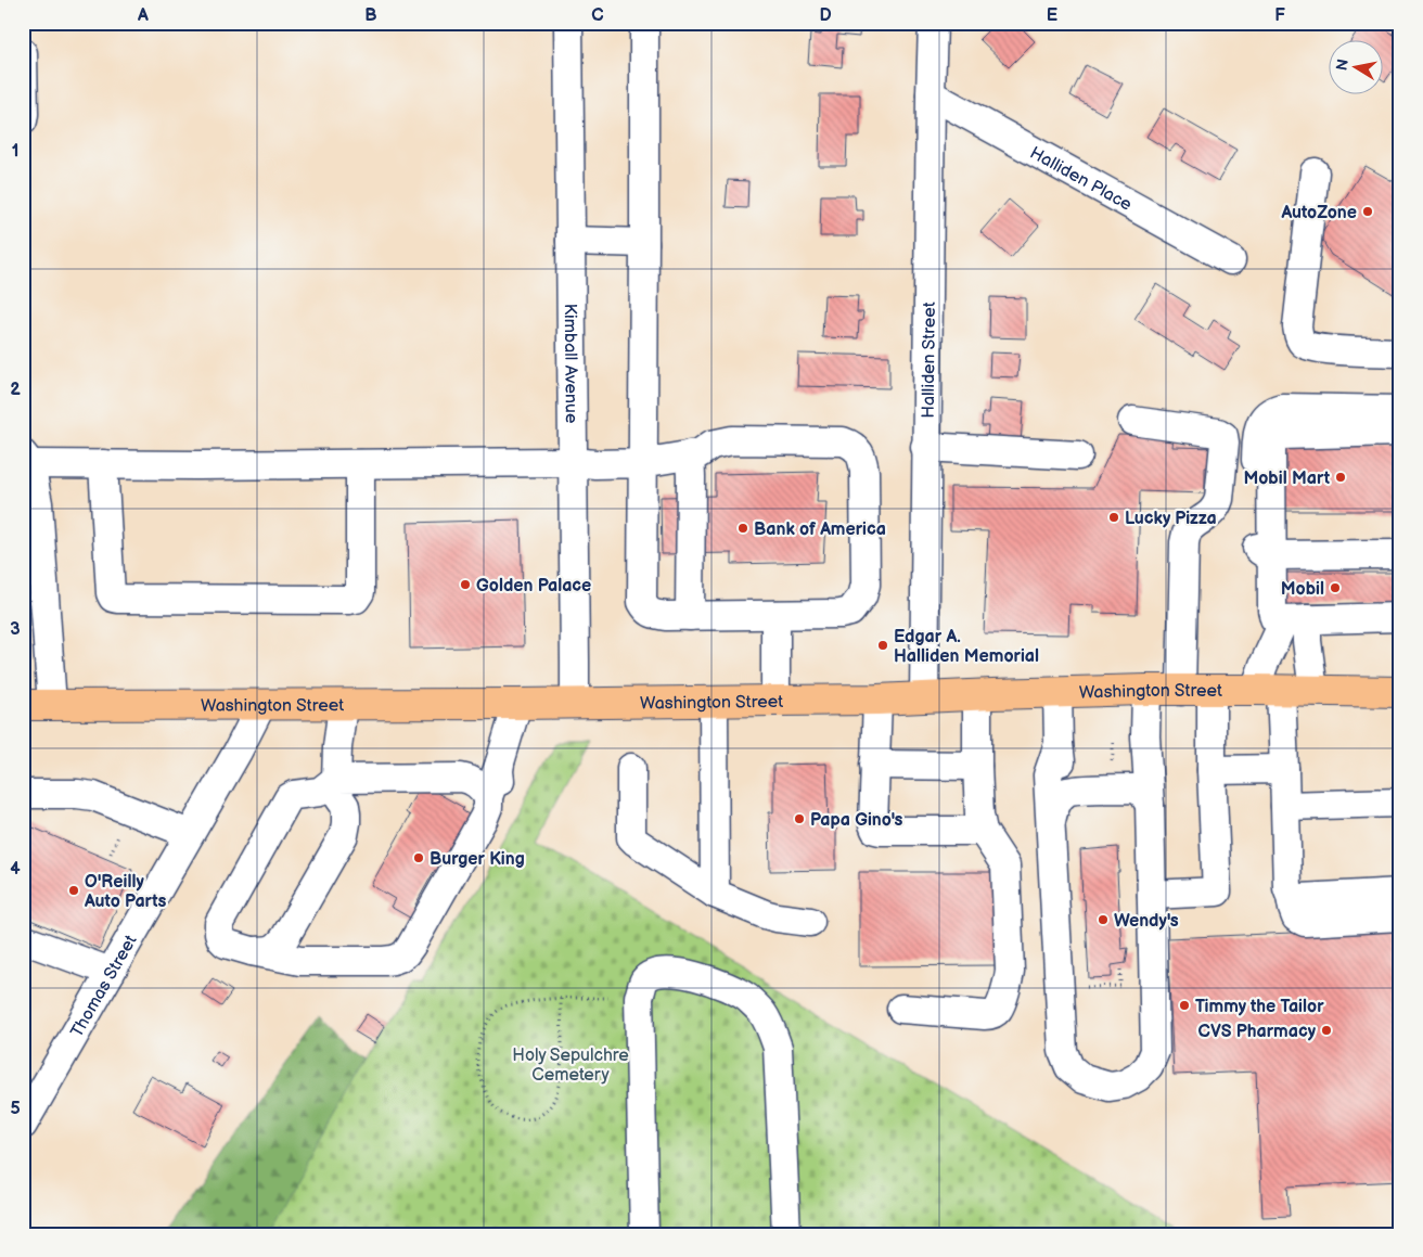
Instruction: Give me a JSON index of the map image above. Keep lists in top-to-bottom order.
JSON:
{
  "streets": {
    "main road": ["Washington Street"],
    "street": [
      "Halliden Place",
      "Halliden Street",
      "Kimball Avenue",
      "Thomas Street"
    ]
  },
  "crossings": [
    ["Halliden Place", "Halliden Street"],
    ["Halliden Street", "Washington Street"],
    ["Kimball Avenue", "Washington Street"],
    ["Washington Street", "Thomas Street"]
  ],
  "parks": ["Holy Sepulchre Cemetery"],
  "places": [
    "AutoZone",
    "Mobil Mart",
    "Lucky Pizza",
    "Bank of America",
    "Golden Palace",
    "Mobil",
    "Edgar A. Halliden Memorial",
    "Papa Gino's",
    "Burger King",
    "O'Reilly Auto Parts",
    "Wendy's",
    "Timmy the Tailor",
    "CVS Pharmacy"
  ],
  "north": "left",
  "grid": {
    "columns": [
      "A",
      "B",
      "C",
      "D",
      "E",
      "F"
    ],
    "rows": [
      "1",
      "2",
      "3",
      "4",
      "5"
    ]
  }
}
